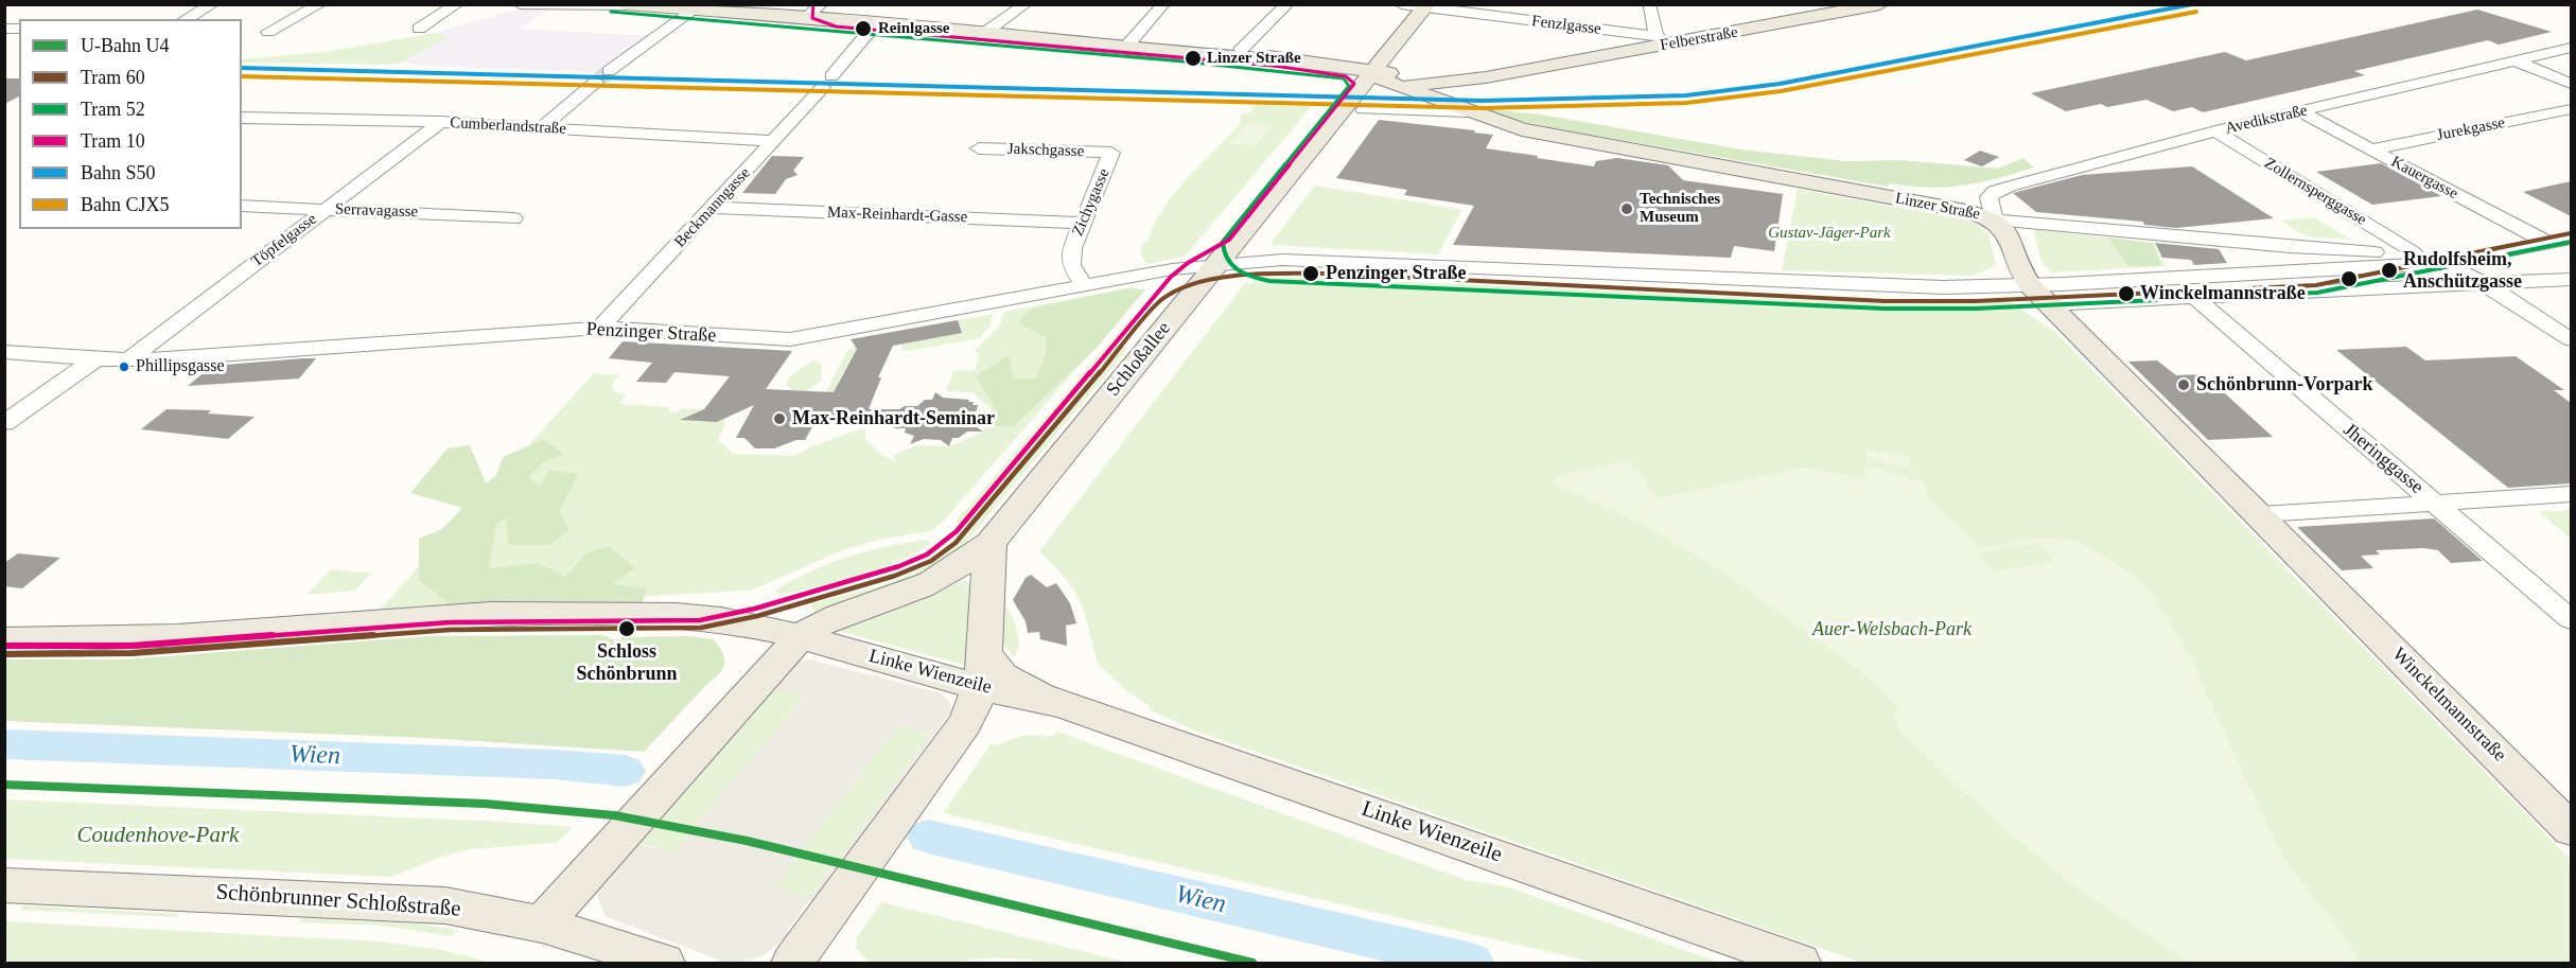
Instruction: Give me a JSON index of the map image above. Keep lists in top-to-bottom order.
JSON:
{
  "streets": {
    "main road": [
      "Felberstraße",
      "Linzer Straße",
      "Schloßallee",
      "Linke Wienzeile",
      "Winckelmannstraße",
      "Schönbrunner Schloßstraße"
    ],
    "street": [
      "Fenzlgasse",
      "Avedikstraße",
      "Cumberlandstraße",
      "Jurekgasse",
      "Jakschgasse",
      "Kauergasse",
      "Zollernsperggasse",
      "Zichygasse",
      "Beckmanngasse",
      "Serravagasse",
      "Max-Reinhardt-Gasse",
      "Töpfelgasse",
      "Penzinger Straße",
      "Jheringgasse"
    ]
  },
  "crossings": [
    ["Fenzlgasse", "Felberstraße"],
    ["Fenzlgasse", "Schloßallee"],
    ["Felberstraße", "Linzer Straße"],
    ["Felberstraße", "Schloßallee"],
    ["Avedikstraße", "Kauergasse"],
    ["Avedikstraße", "Zollernsperggasse"],
    ["Avedikstraße", "Linzer Straße"],
    ["Avedikstraße", "Winckelmannstraße"],
    ["Cumberlandstraße", "Beckmanngasse"],
    ["Cumberlandstraße", "Töpfelgasse"],
    ["Jurekgasse", "Kauergasse"],
    ["Jakschgasse", "Zichygasse"],
    ["Zollernsperggasse", "Linzer Straße"],
    ["Zichygasse", "Max-Reinhardt-Gasse"],
    ["Zichygasse", "Penzinger Straße"],
    ["Linzer Straße", "Beckmanngasse"],
    ["Linzer Straße", "Schloßallee"],
    ["Linzer Straße", "Winckelmannstraße"],
    ["Beckmanngasse", "Max-Reinhardt-Gasse"],
    ["Beckmanngasse", "Penzinger Straße"],
    ["Serravagasse", "Töpfelgasse"],
    ["Töpfelgasse", "Penzinger Straße"],
    ["Penzinger Straße", "Schloßallee"],
    ["Penzinger Straße", "Winckelmannstraße"],
    ["Schloßallee", "Linke Wienzeile"],
    ["Schloßallee", "Schönbrunner Schloßstraße"]
  ],
  "water": ["Wien"],
  "parks": ["Gustav-Jäger-Park", "Auer-Welsbach-Park", "Coudenhove-Park"],
  "places": [
    "Reinlgasse",
    "Linzer Straße",
    "Technisches Museum",
    "Rudolfsheim, Anschützgasse",
    "Penzinger Straße",
    "Winckelmannstraße",
    "Phillipsgasse",
    "Schönbrunn-Vorpark",
    "Max-Reinhardt-Seminar",
    "Schloss Schönbrunn"
  ],
  "lines": [
    "tram line 10",
    "rail line S50",
    "tram line 52",
    "rail line CJX5",
    "tram line 60",
    "metro line U4"
  ],
  "legend": [
    "U-Bahn U4",
    "Tram 60",
    "Tram 52",
    "Tram 10",
    "Bahn S50",
    "Bahn CJX5"
  ]
}
